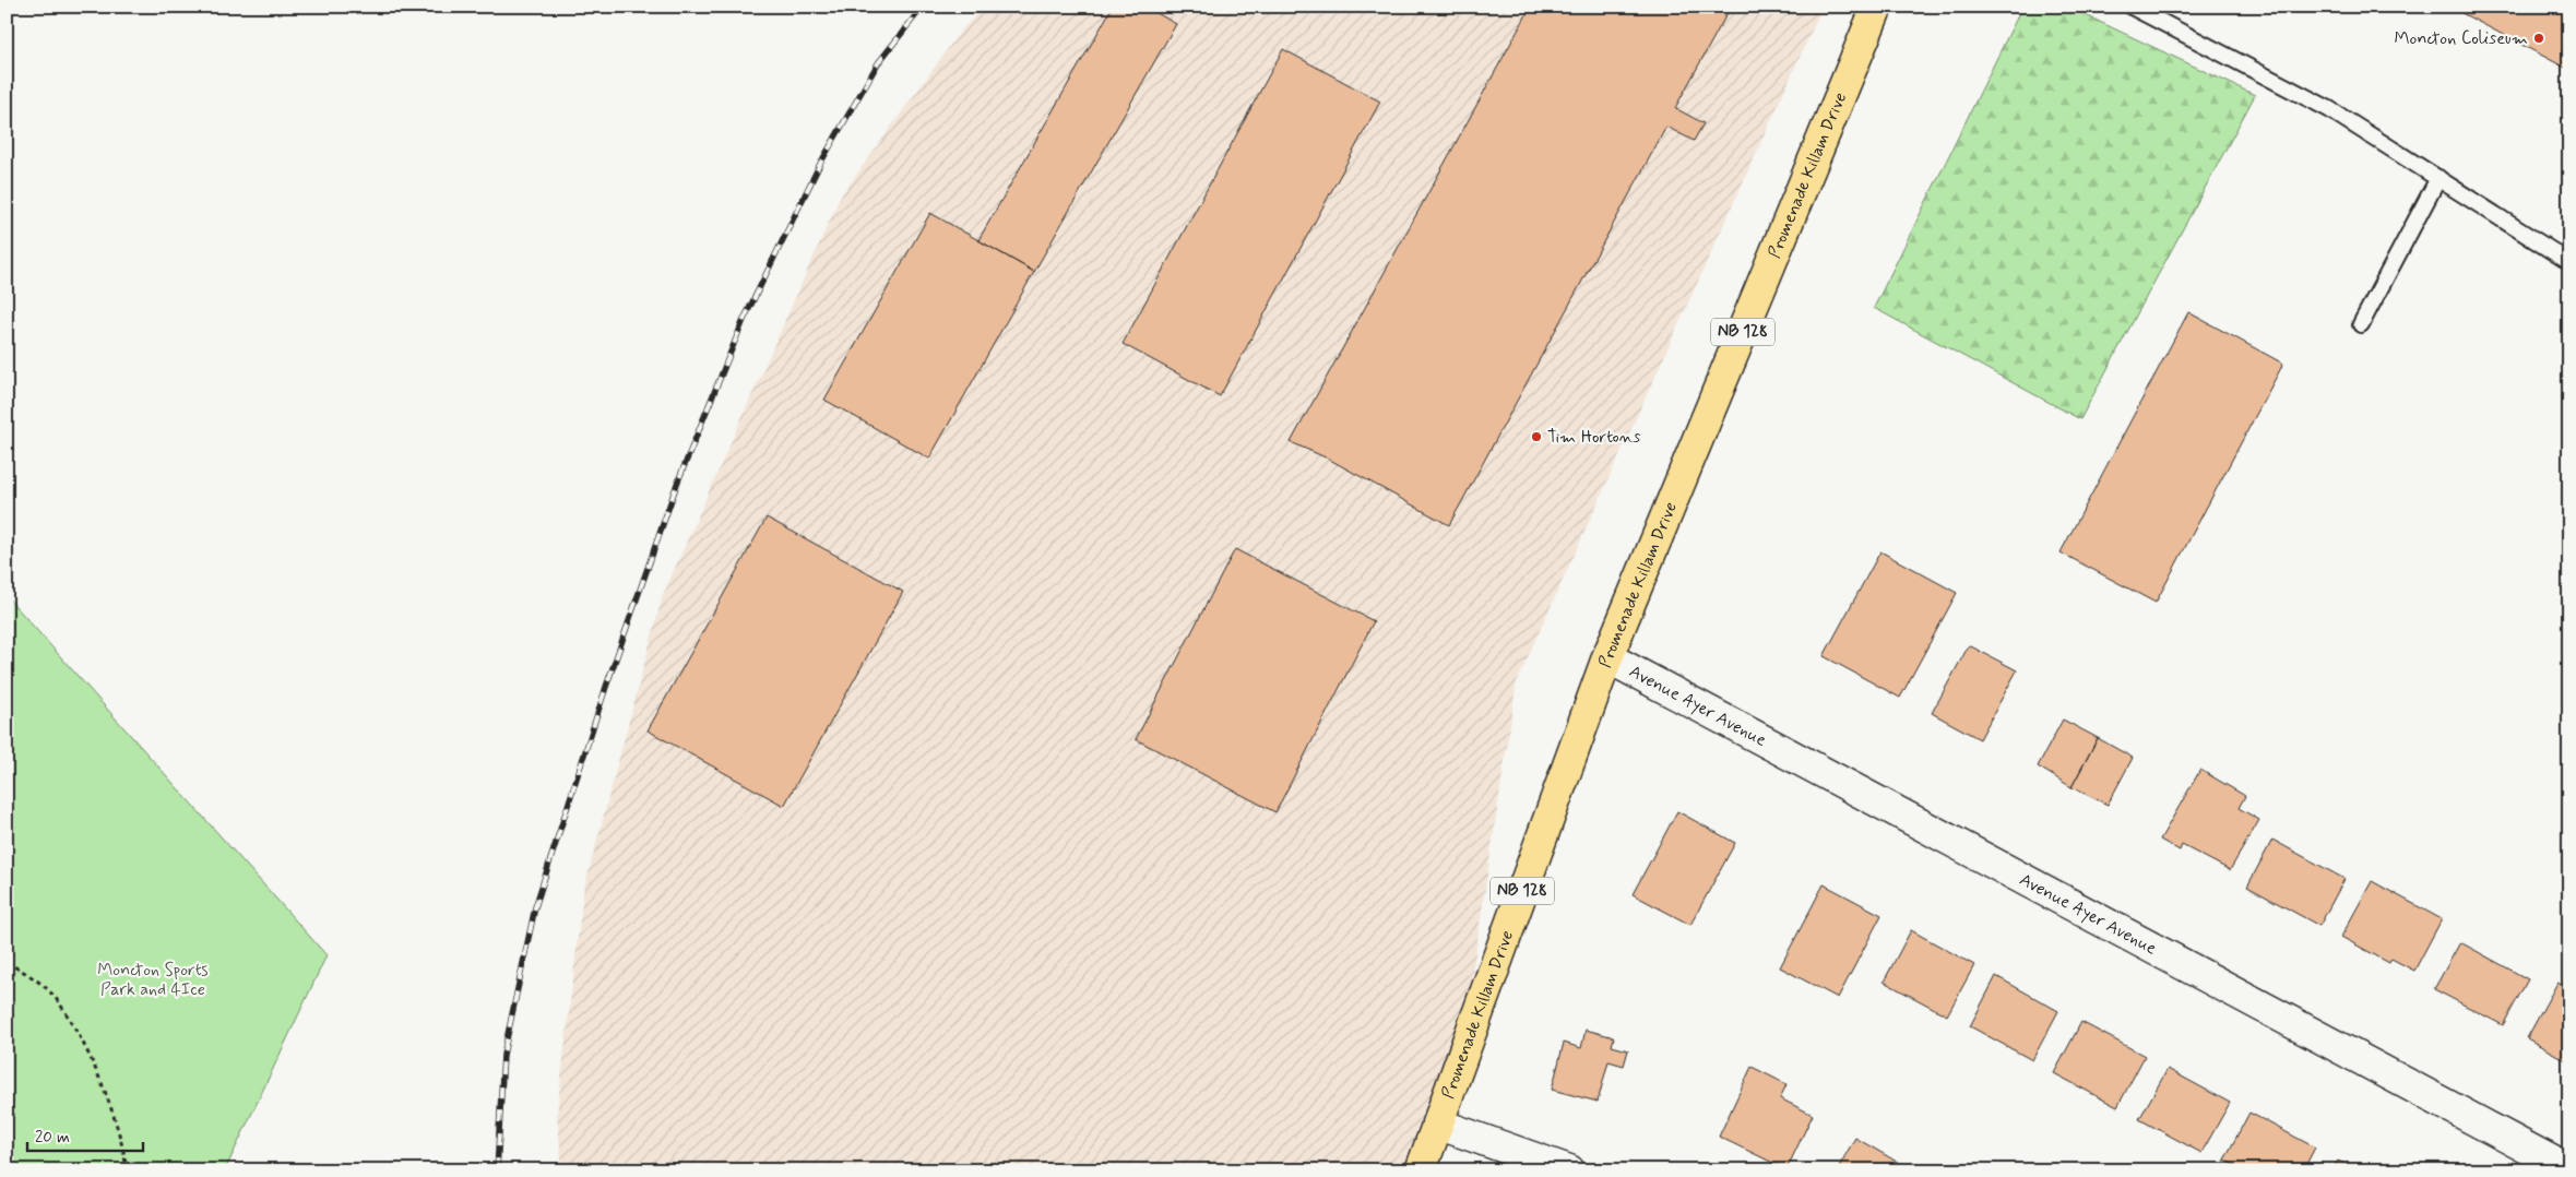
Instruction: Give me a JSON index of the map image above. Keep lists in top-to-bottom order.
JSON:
{
  "streets": {
    "main road": ["Promenade Killam Drive", "NB 128"],
    "street": ["Avenue Ayer Avenue"]
  },
  "crossings": [
    ["Promenade Killam Drive", "Avenue Ayer Avenue"]
  ],
  "parks": ["Moncton Sports Park and 4Ice"],
  "places": ["Moncton Coliseum", "Tim Hortons"],
  "scale_bar": "20 m"
}
